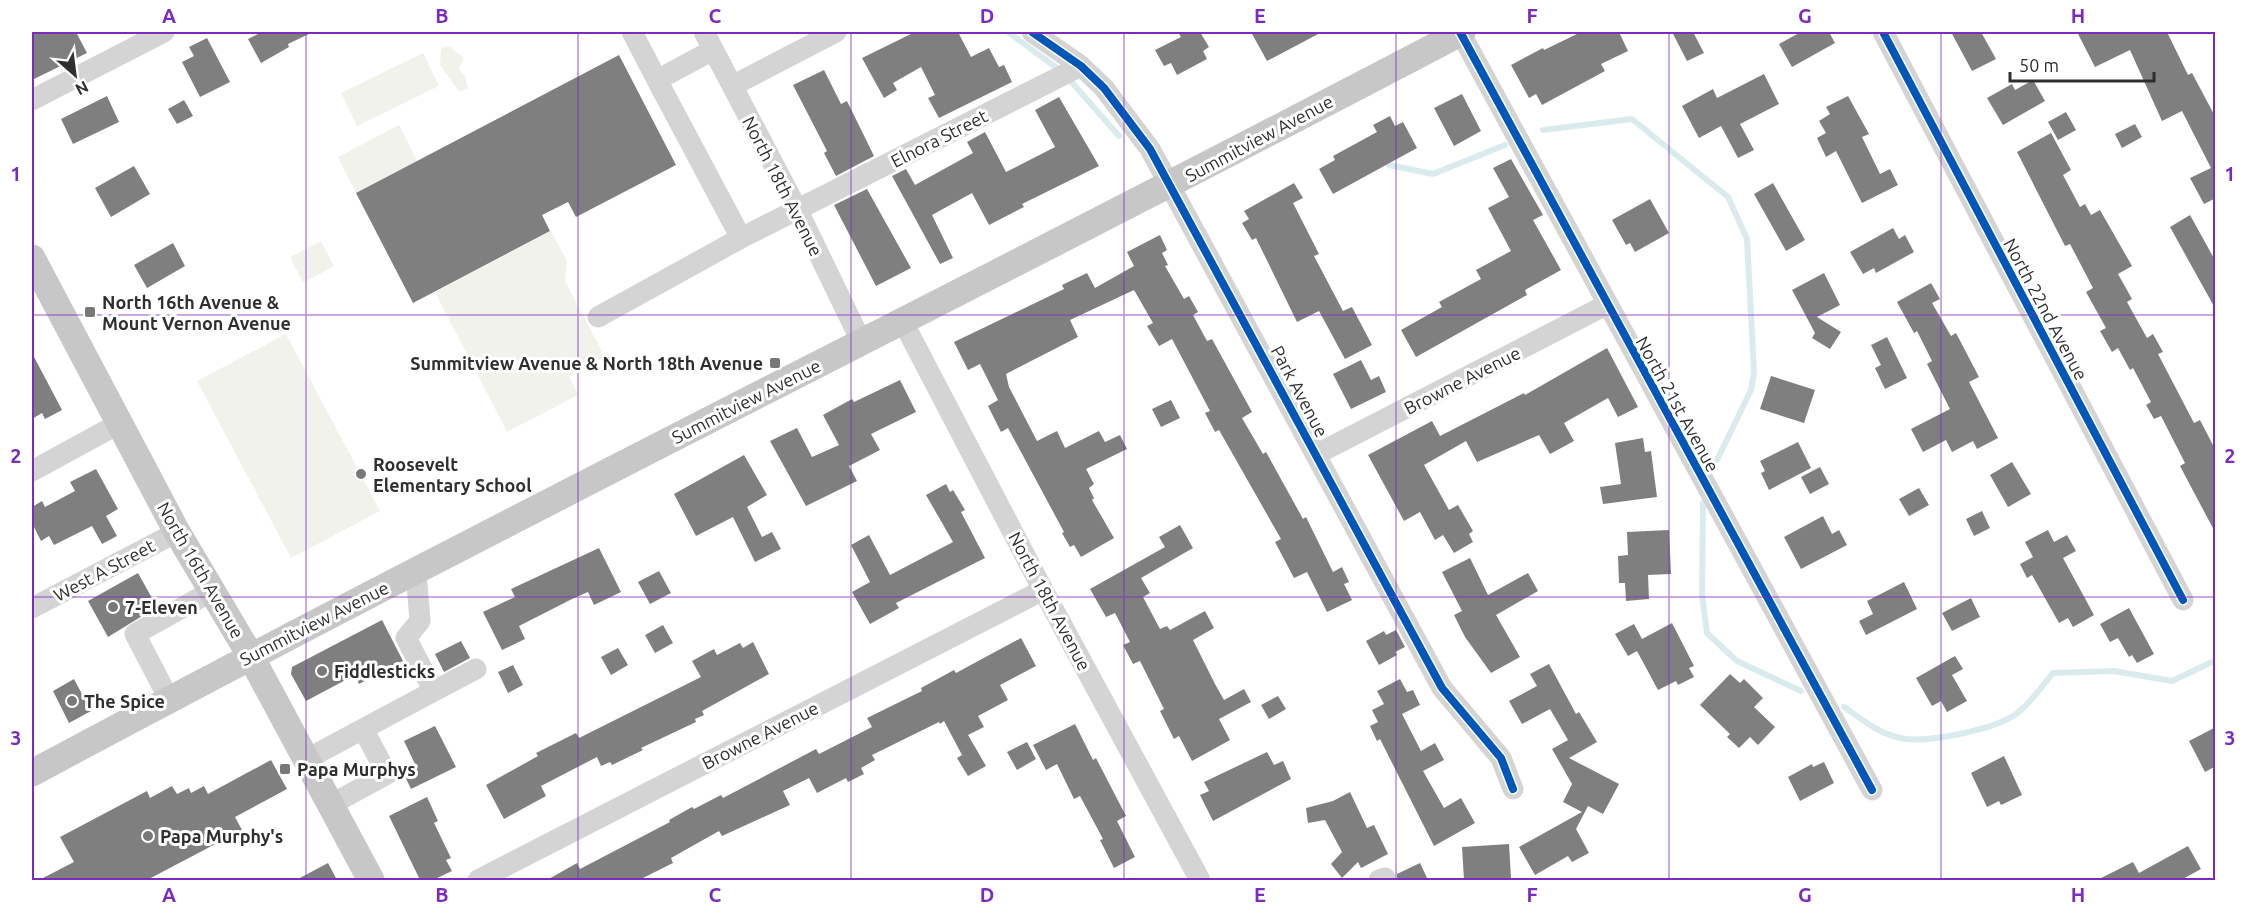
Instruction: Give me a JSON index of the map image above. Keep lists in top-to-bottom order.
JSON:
{
  "streets": {
    "main road": ["Summitview Avenue", "North 16th Avenue"],
    "street": [
      "Elnora Street",
      "North 18th Avenue",
      "North 22nd Avenue",
      "Browne Avenue",
      "Park Avenue",
      "North 21st Avenue",
      "West A Street"
    ]
  },
  "crossings": [
    ["Elnora Street", "North 18th Avenue"],
    ["Elnora Street", "Park Avenue"],
    ["Summitview Avenue", "North 18th Avenue"],
    ["Summitview Avenue", "Park Avenue"],
    ["Summitview Avenue", "North 21st Avenue"],
    ["Summitview Avenue", "North 16th Avenue"],
    ["North 18th Avenue", "Browne Avenue"],
    ["Browne Avenue", "Park Avenue"],
    ["Browne Avenue", "North 21st Avenue"],
    ["West A Street", "North 16th Avenue"]
  ],
  "places": {
    "transit": ["North 16th Avenue & Mount Vernon Avenue", "Summitview Avenue & North 18th Avenue", "Papa Murphys"],
    "other": [
      "Roosevelt Elementary School",
      "7-Eleven",
      "Fiddlesticks",
      "The Spice",
      "Papa Murphy's"
    ]
  },
  "scale_bar": "50 m",
  "north": "bottom right",
  "grid": {
    "columns": [
      "A",
      "B",
      "C",
      "D",
      "E",
      "F",
      "G",
      "H"
    ],
    "rows": ["1", "2", "3"]
  }
}
